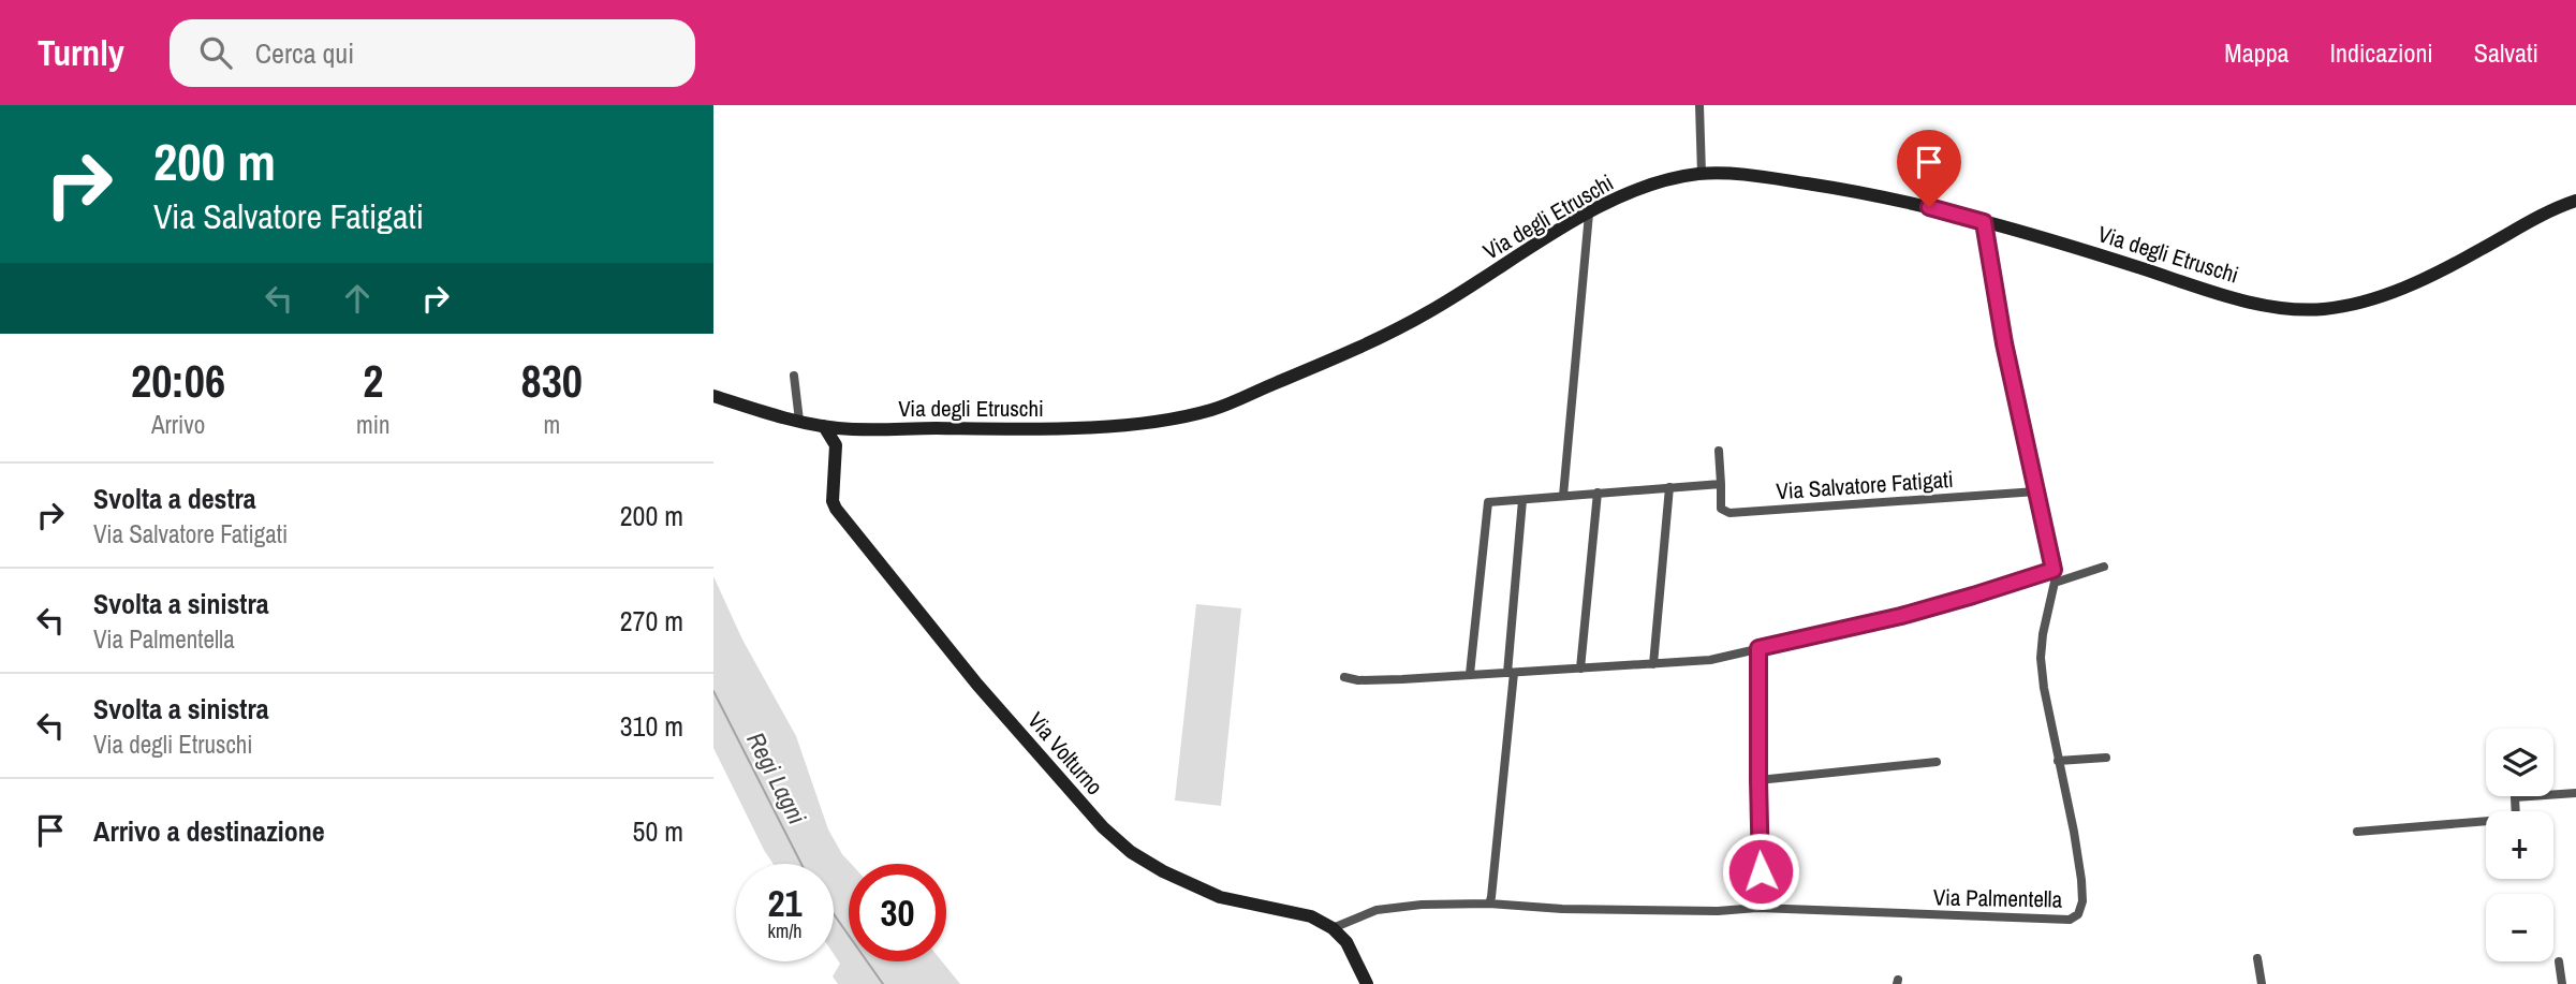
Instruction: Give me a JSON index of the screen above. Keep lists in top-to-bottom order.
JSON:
{
  "streets": {
    "main road": ["Via degli Etruschi", "Via Volturno"],
    "street": ["Via Salvatore Fatigati", "Via Palmentella"]
  },
  "crossings": [
    ["Via degli Etruschi", "Via Volturno"],
    ["Via degli Etruschi", "Via Palmentella"],
    ["Via Salvatore Fatigati", "Via Palmentella"],
    ["Via Volturno", "Via Palmentella"]
  ],
  "water": ["Regi Lagni"],
  "page": {
    "header": "Turnly",
    "search": "Cerca qui",
    "nav": ["Mappa", "Indicazioni", "Salvati"],
    "turn": ["200 m", "Via Salvatore Fatigati"],
    "eta": [
      "20:06",
      "Arrivo",
      "2",
      "min",
      "830",
      "m"
    ],
    "list": [
      {
        "name": "Svolta a destra",
        "note": "Via Salvatore Fatigati",
        "value": "200 m"
      },
      {
        "name": "Svolta a sinistra",
        "note": "Via Palmentella",
        "value": "270 m"
      },
      {
        "name": "Svolta a sinistra",
        "note": "Via degli Etruschi",
        "value": "310 m"
      },
      {
        "name": "Arrivo a destinazione",
        "value": "50 m"
      }
    ],
    "map_buttons": ["+", "−"],
    "speed": "21 km/h",
    "limit": "30"
  }
}
